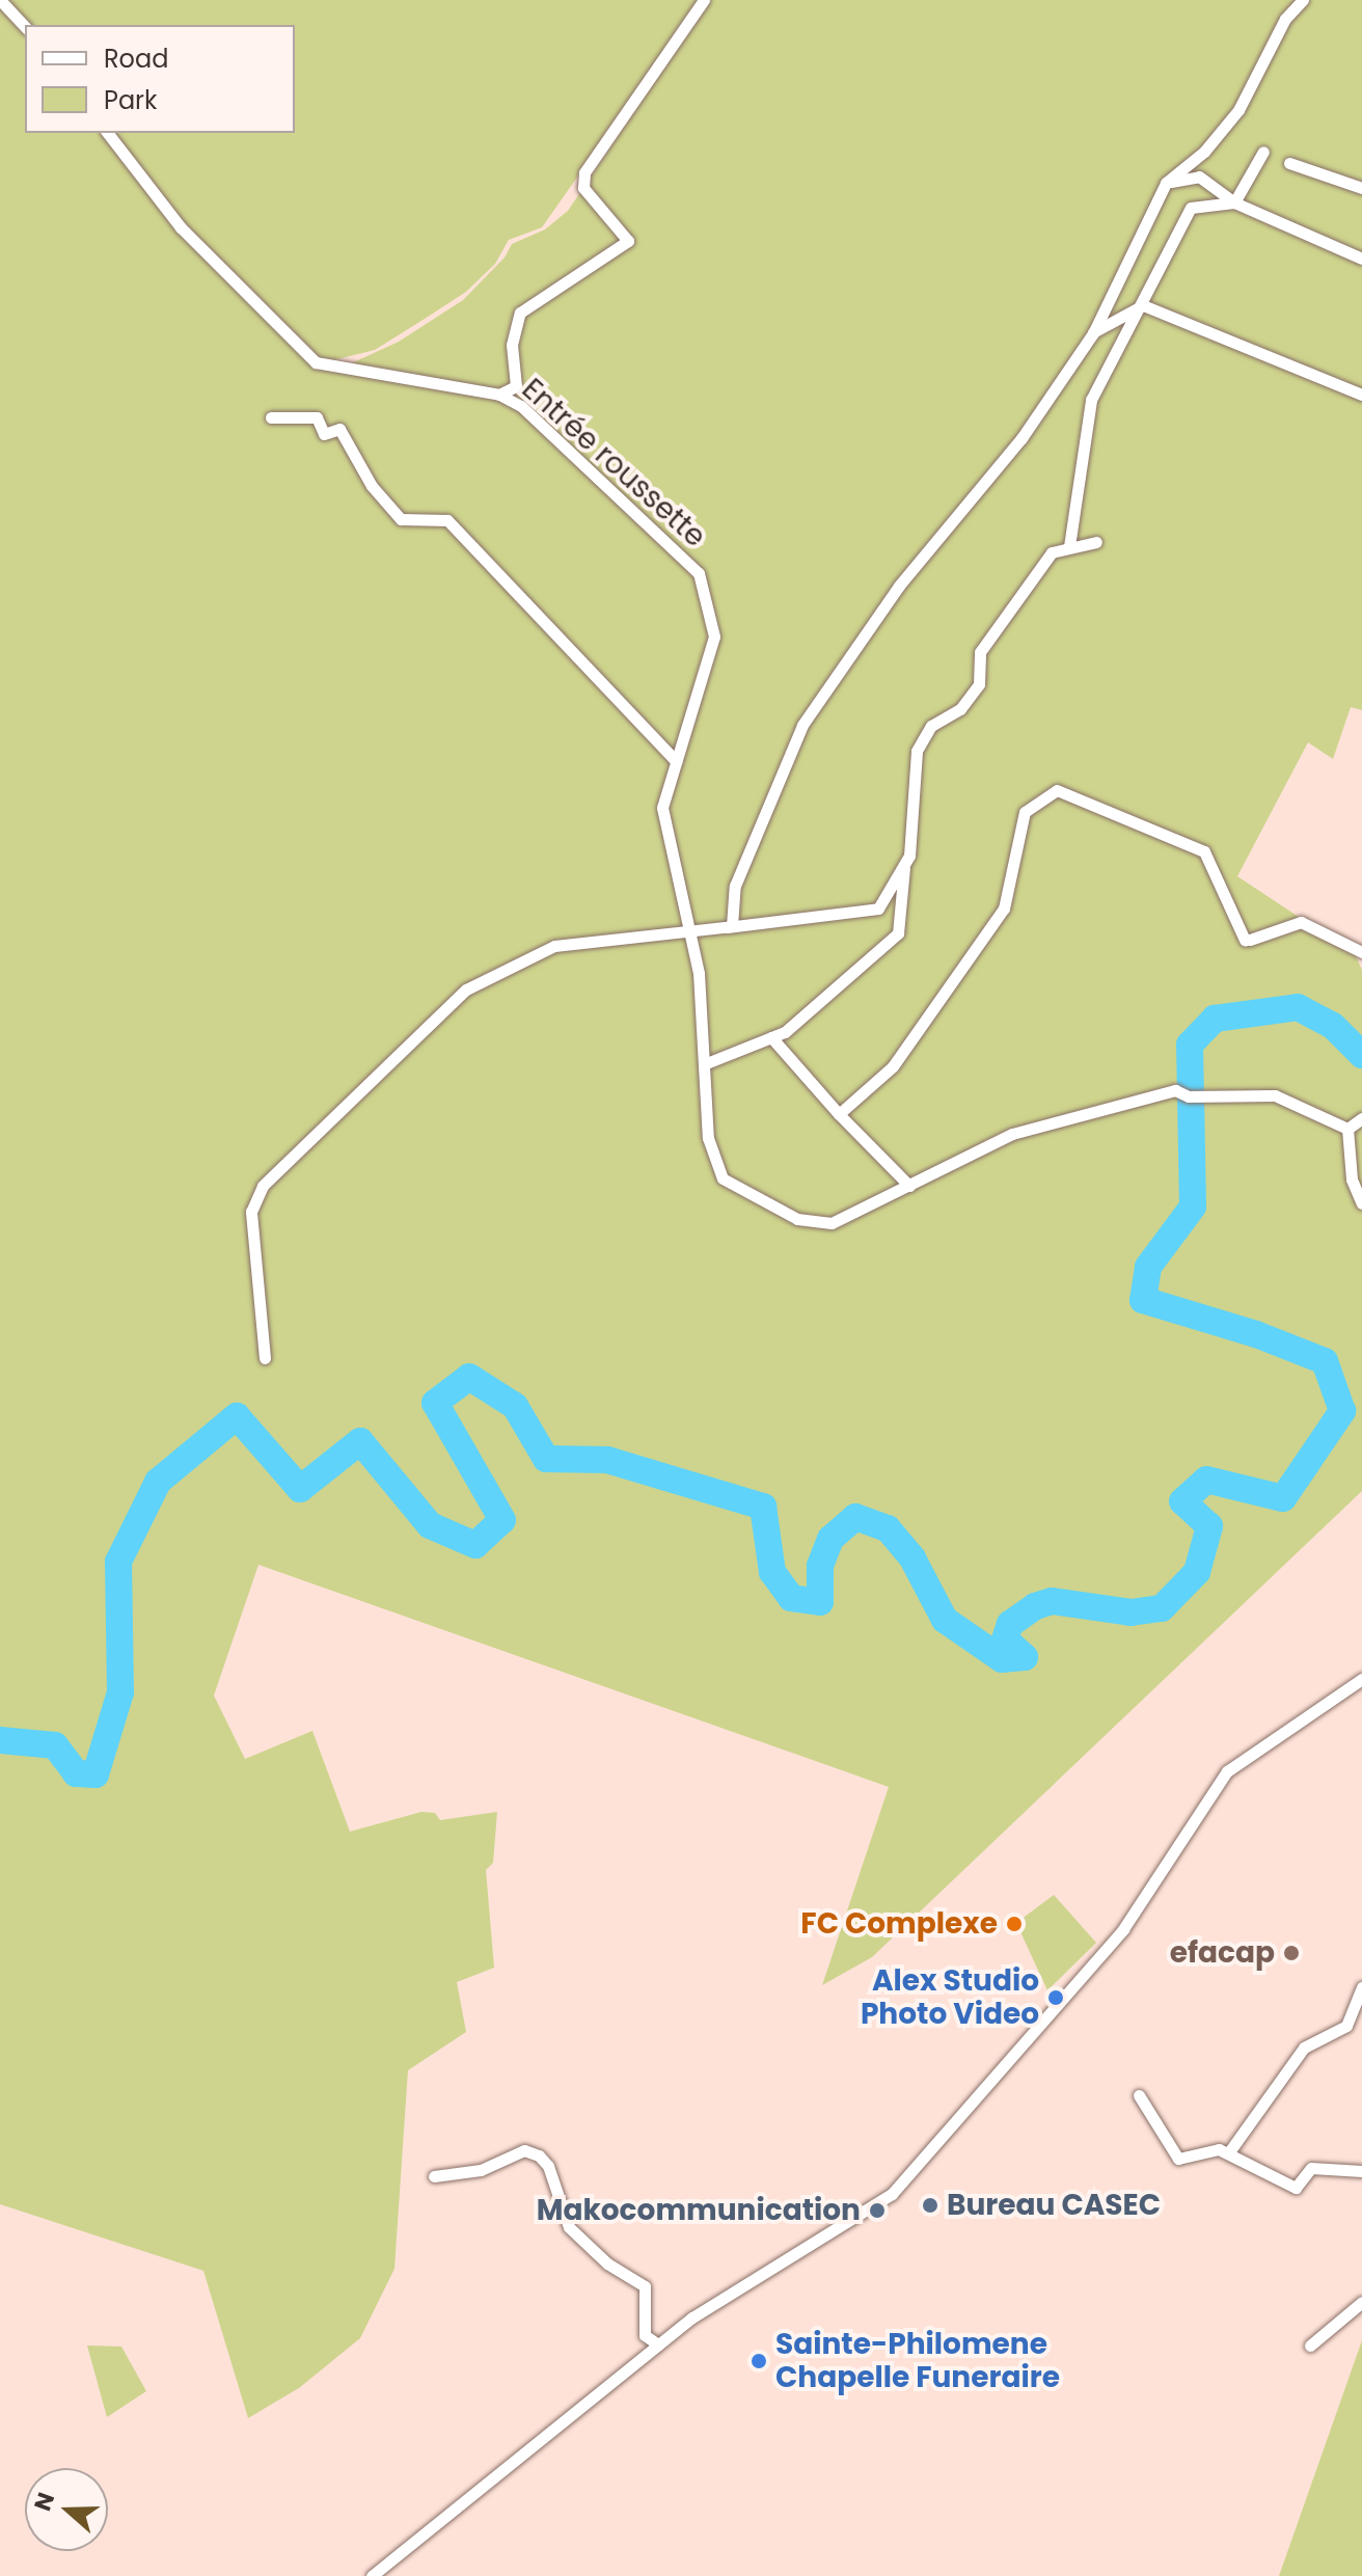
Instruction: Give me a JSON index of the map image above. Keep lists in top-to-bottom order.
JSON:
{
  "streets": {
    "street": ["Entrée roussette"]
  },
  "places": [
    "FC Complexe",
    "efacap",
    "Alex Studio Photo Video",
    "Bureau CASEC",
    "Makocommunication",
    "Sainte-Philomene Chapelle Funeraire"
  ],
  "legend": ["Road", "Park"],
  "north": "left"
}
